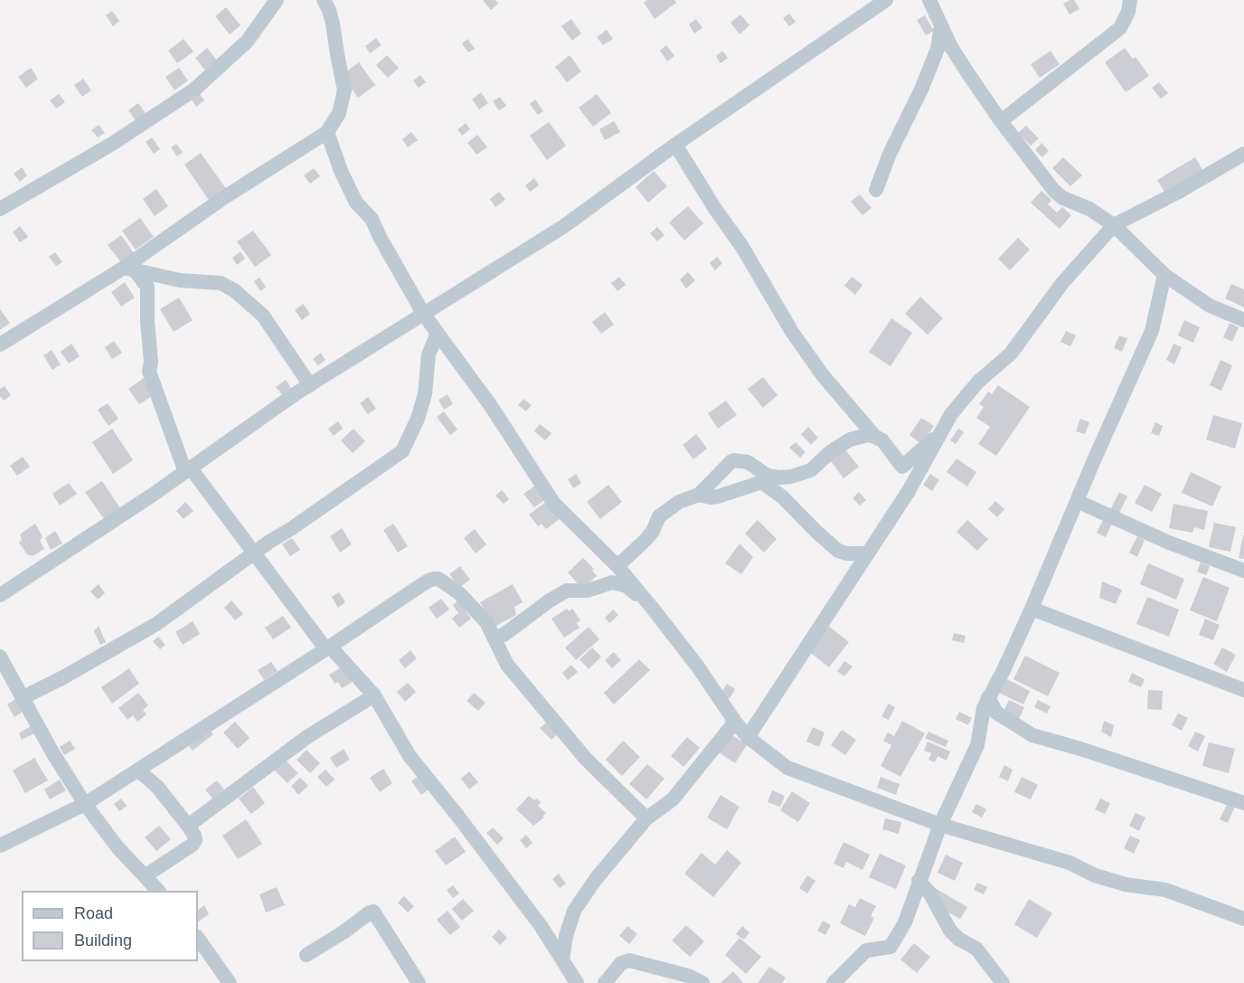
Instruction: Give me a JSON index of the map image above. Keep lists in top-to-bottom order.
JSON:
{
  "legend": ["Road", "Building"]
}
